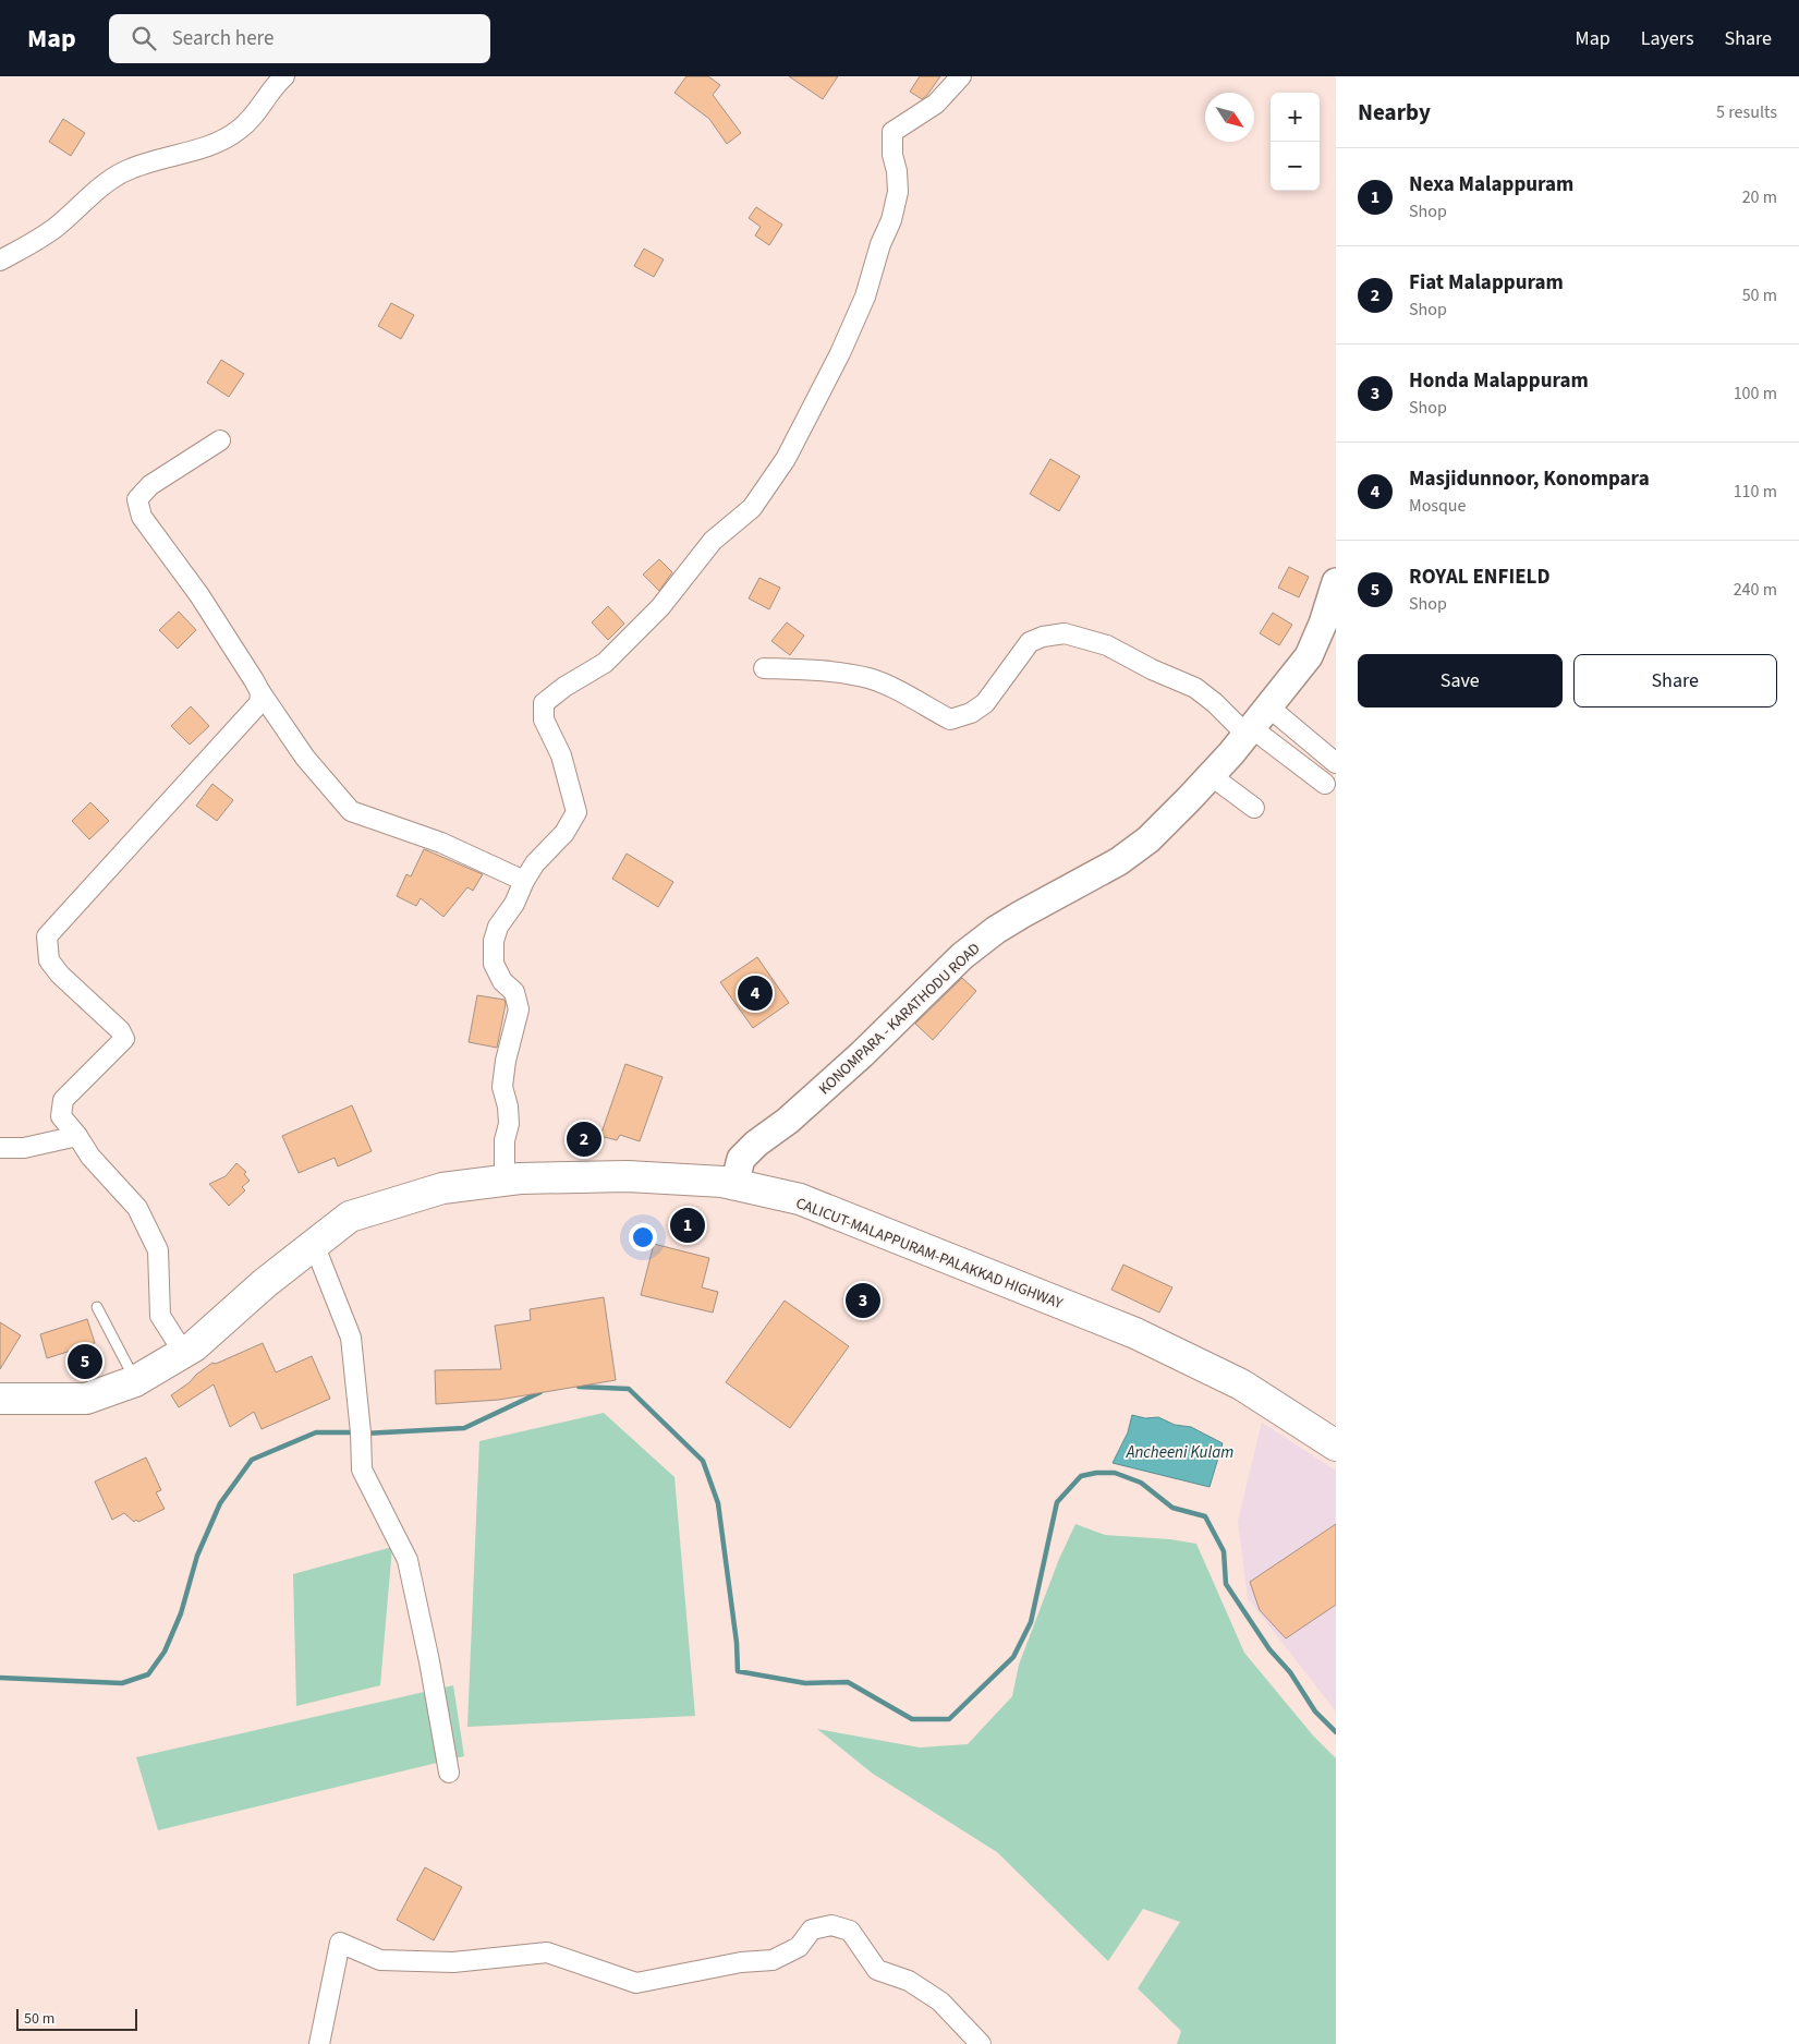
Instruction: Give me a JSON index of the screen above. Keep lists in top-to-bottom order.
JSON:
{
  "streets": {
    "highway": ["CALICUT-MALAPPURAM-PALAKKAD HIGHWAY"],
    "main road": ["KONOMPARA - KARATHODU ROAD"]
  },
  "crossings": [
    ["KONOMPARA - KARATHODU ROAD", "CALICUT-MALAPPURAM-PALAKKAD HIGHWAY"]
  ],
  "water": ["Ancheeni Kulam"],
  "scale_bar": "50 m",
  "north": "bottom right",
  "page": {
    "header": "Map",
    "search": "Search here",
    "nav": ["Map", "Layers", "Share"],
    "heading": ["Nearby", "5 results"],
    "map_buttons": ["+", "−"],
    "list": [
      {
        "mark": "1",
        "name": "Nexa Malappuram",
        "note": "Shop",
        "value": "20 m"
      },
      {
        "mark": "2",
        "name": "Fiat Malappuram",
        "note": "Shop",
        "value": "50 m"
      },
      {
        "mark": "3",
        "name": "Honda Malappuram",
        "note": "Shop",
        "value": "100 m"
      },
      {
        "mark": "4",
        "name": "Masjidunnoor, Konompara",
        "note": "Mosque",
        "value": "110 m"
      },
      {
        "mark": "5",
        "name": "ROYAL ENFIELD",
        "note": "Shop",
        "value": "240 m"
      }
    ],
    "buttons": ["Save", "Share"],
    "pins": [
      "4",
      "2",
      "1",
      "3",
      "5"
    ],
    "scale": "50 m"
  }
}
